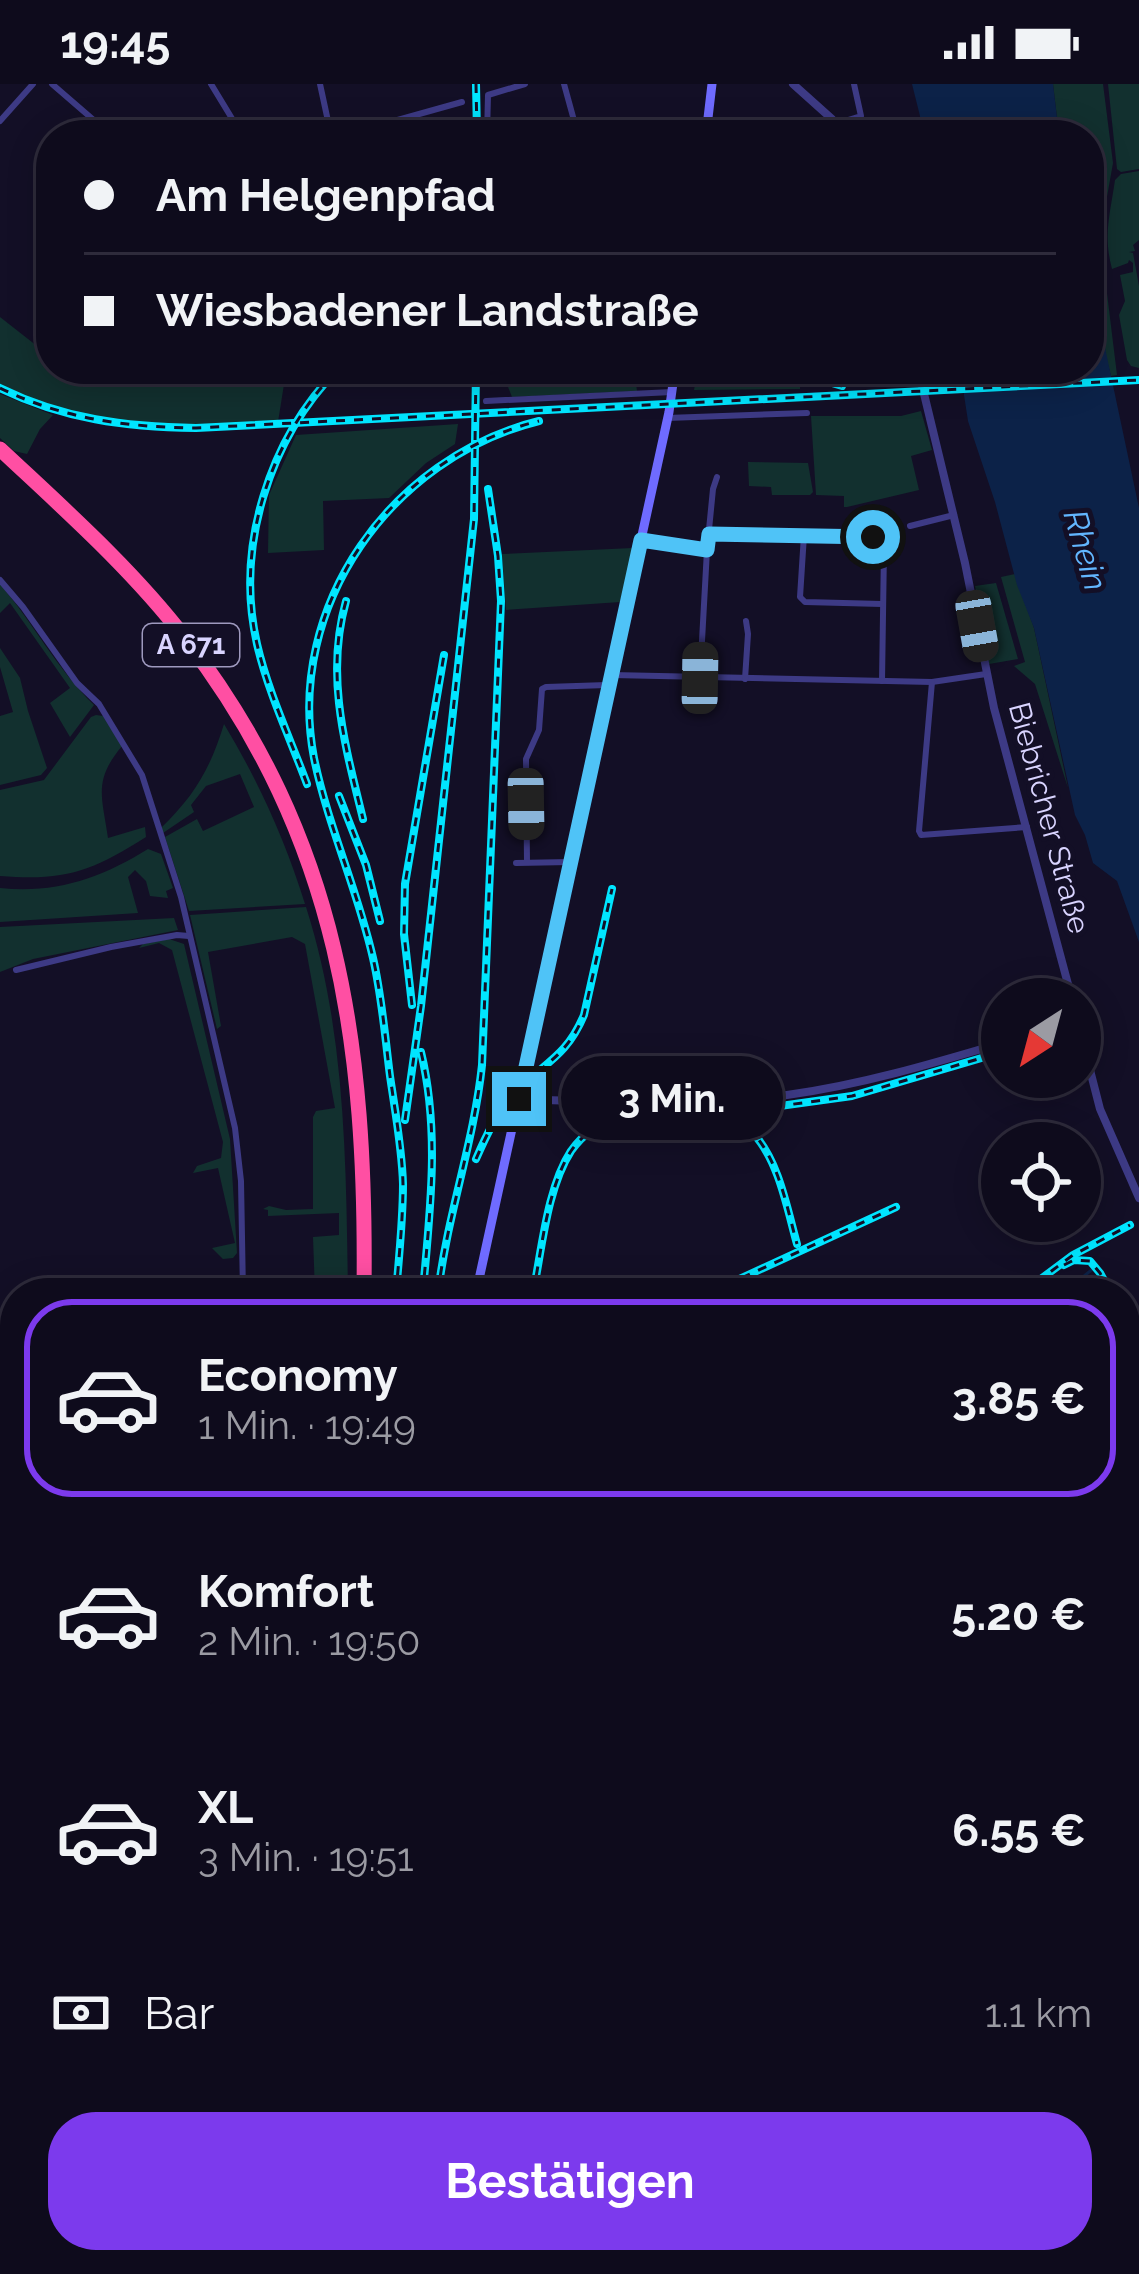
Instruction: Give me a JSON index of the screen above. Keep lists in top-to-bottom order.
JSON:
{
  "streets": {
    "highway": ["A 671"],
    "street": ["Biebricher Straße"]
  },
  "water": ["Rhein"],
  "north": "bottom left",
  "page": {
    "status": "19:45",
    "banner": ["Am Helgenpfad", "Wiesbadener Landstraße"],
    "bubble": "3 Min.",
    "list": [
      {
        "name": "Economy",
        "note": "1 Min. · 19:49",
        "value": "3.85 €"
      },
      {
        "name": "Komfort",
        "note": "2 Min. · 19:50",
        "value": "5.20 €"
      },
      {
        "name": "XL",
        "note": "3 Min. · 19:51",
        "value": "6.55 €"
      }
    ],
    "pay": ["Bar", "1.1 km"],
    "buttons": "Bestätigen"
  }
}
